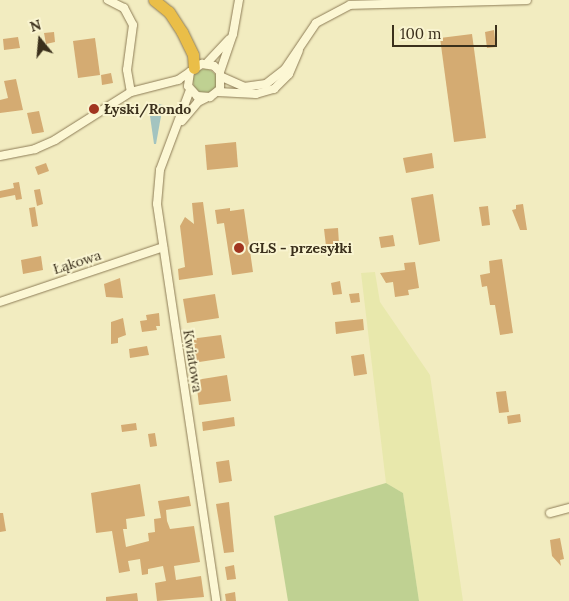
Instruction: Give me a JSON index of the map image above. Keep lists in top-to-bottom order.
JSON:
{
  "streets": {
    "street": ["Łąkowa", "Kwiatowa"]
  },
  "crossings": [
    ["Łąkowa", "Kwiatowa"]
  ],
  "places": ["Łyski/Rondo", "GLS - przesyłki"],
  "scale_bar": "100 m",
  "north": "top"
}
